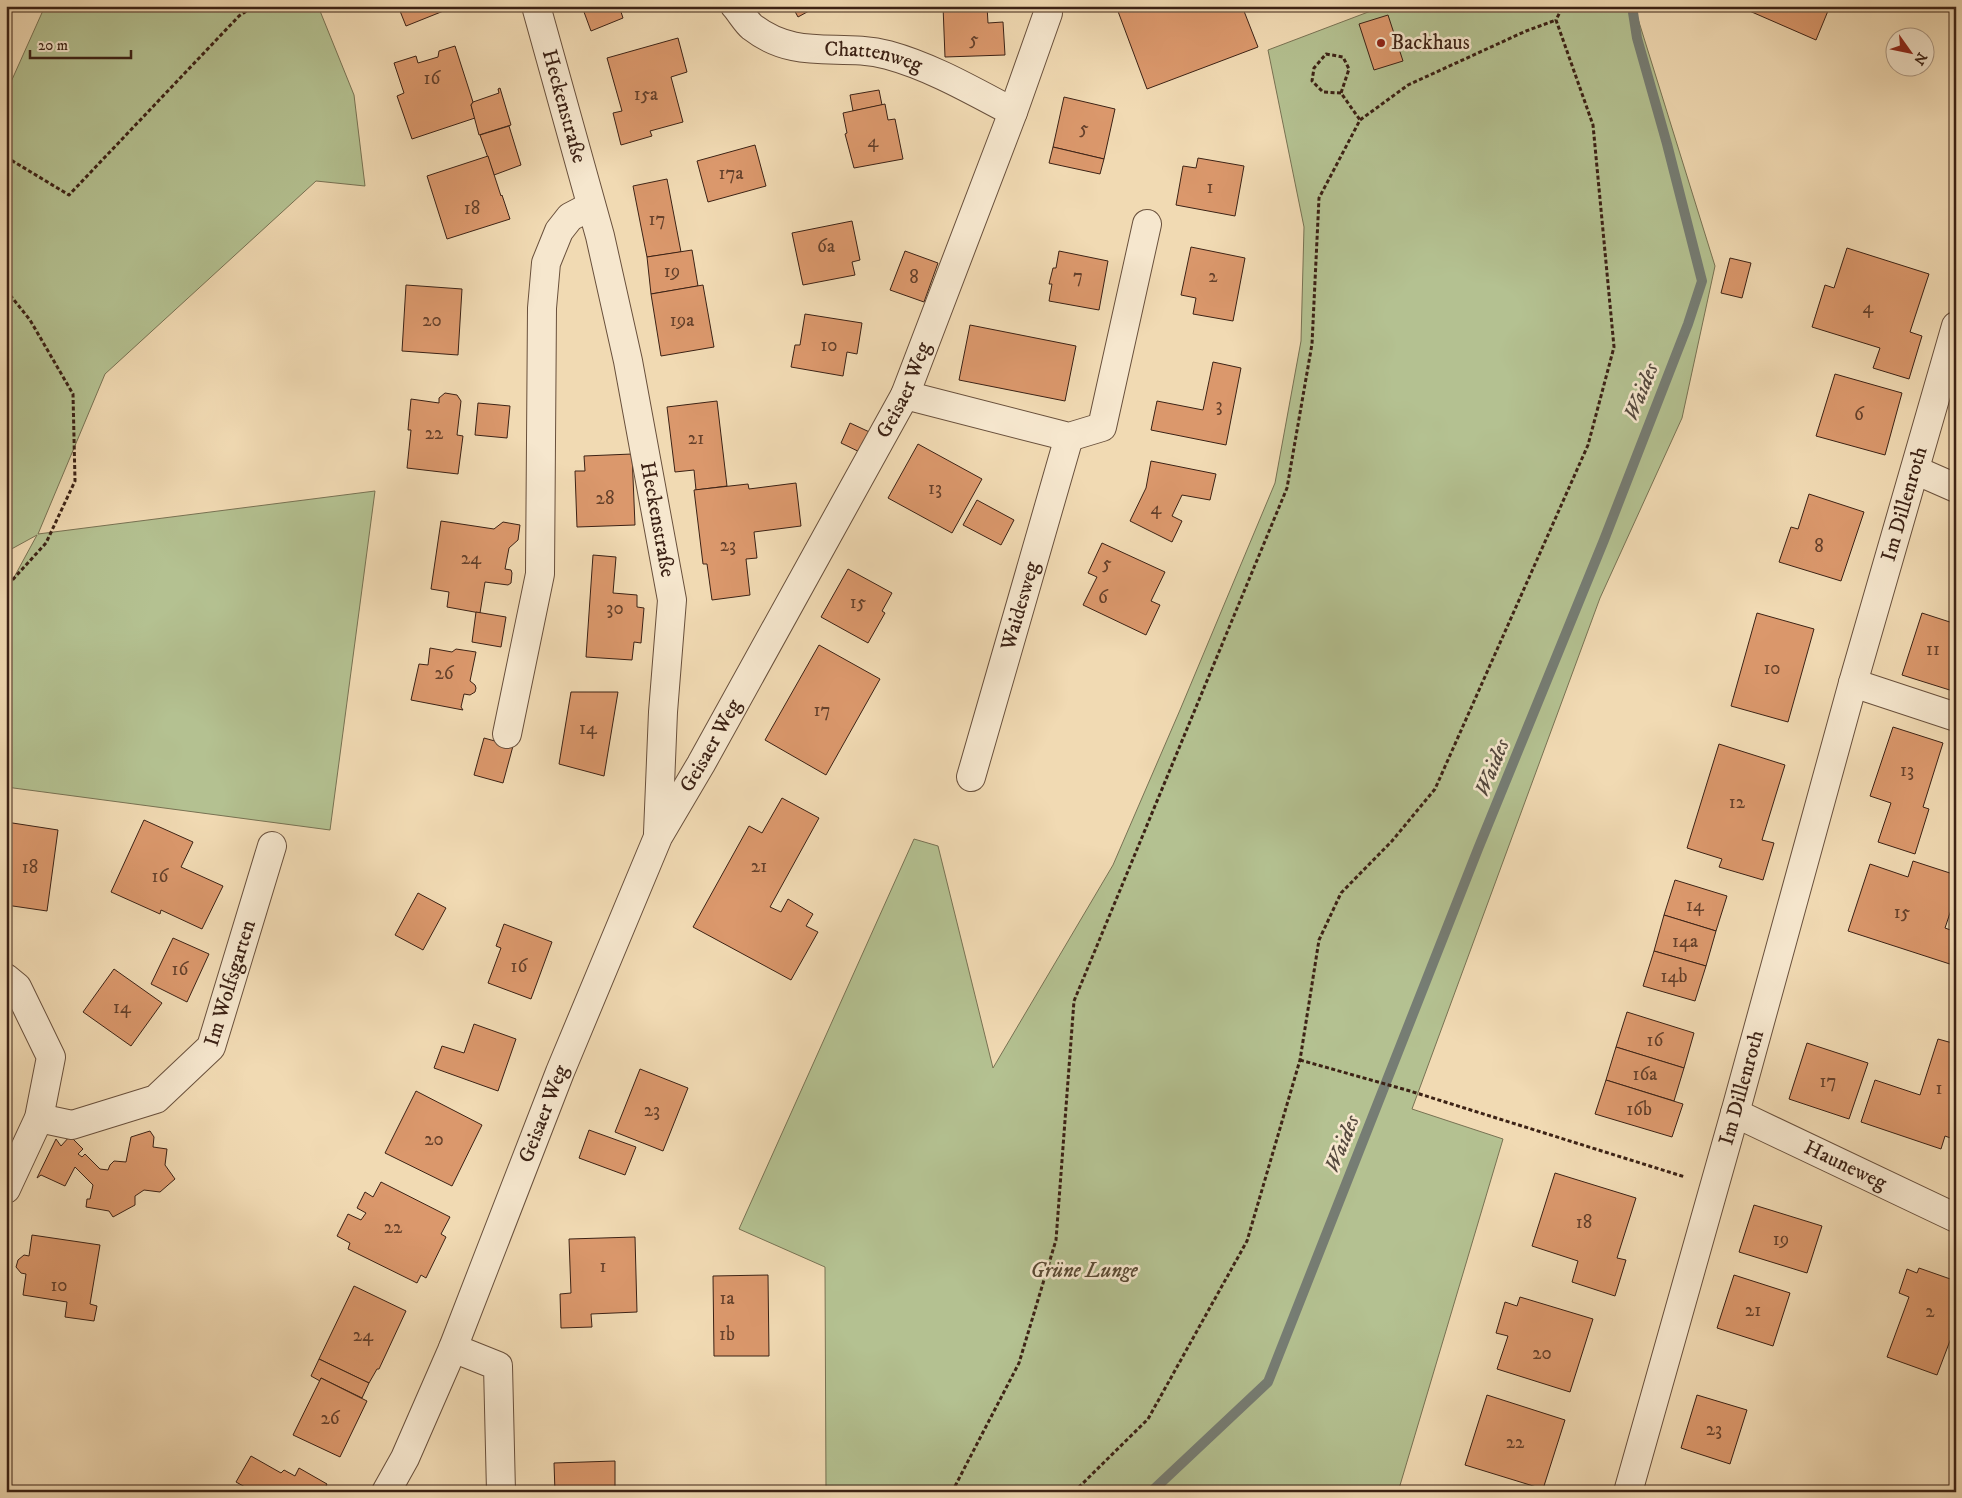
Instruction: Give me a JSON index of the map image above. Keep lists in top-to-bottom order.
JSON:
{
  "streets": {
    "street": [
      "Chattenweg",
      "Heckenstraße",
      "Geisaer Weg",
      "Im Dillenroth",
      "Waidesweg",
      "Im Wolfsgarten",
      "Hauneweg"
    ]
  },
  "crossings": [
    ["Chattenweg", "Geisaer Weg"],
    ["Heckenstraße", "Geisaer Weg"],
    ["Im Dillenroth", "Hauneweg"]
  ],
  "water": ["Waides"],
  "parks": ["Grüne Lunge"],
  "places": ["Backhaus"],
  "house_numbers": [
    "5",
    "16",
    "15a",
    "5",
    "4",
    "17a",
    "1",
    "18",
    "17",
    "6a",
    "19",
    "7",
    "2",
    "8",
    "4",
    "20",
    "19a",
    "10",
    "3",
    "6",
    "22",
    "21",
    "13",
    "28",
    "4",
    "23",
    "8",
    "24",
    "5",
    "6",
    "15",
    "30",
    "11",
    "10",
    "26",
    "17",
    "14",
    "13",
    "12",
    "21",
    "18",
    "16",
    "14",
    "15",
    "14a",
    "16",
    "16",
    "14b",
    "14",
    "16",
    "16a",
    "17",
    "1",
    "16b",
    "23",
    "20",
    "18",
    "22",
    "19",
    "1",
    "10",
    "1a",
    "21",
    "2",
    "1b",
    "24",
    "20",
    "26",
    "23",
    "22"
  ],
  "scale_bar": "20 m",
  "north": "bottom right"
}
